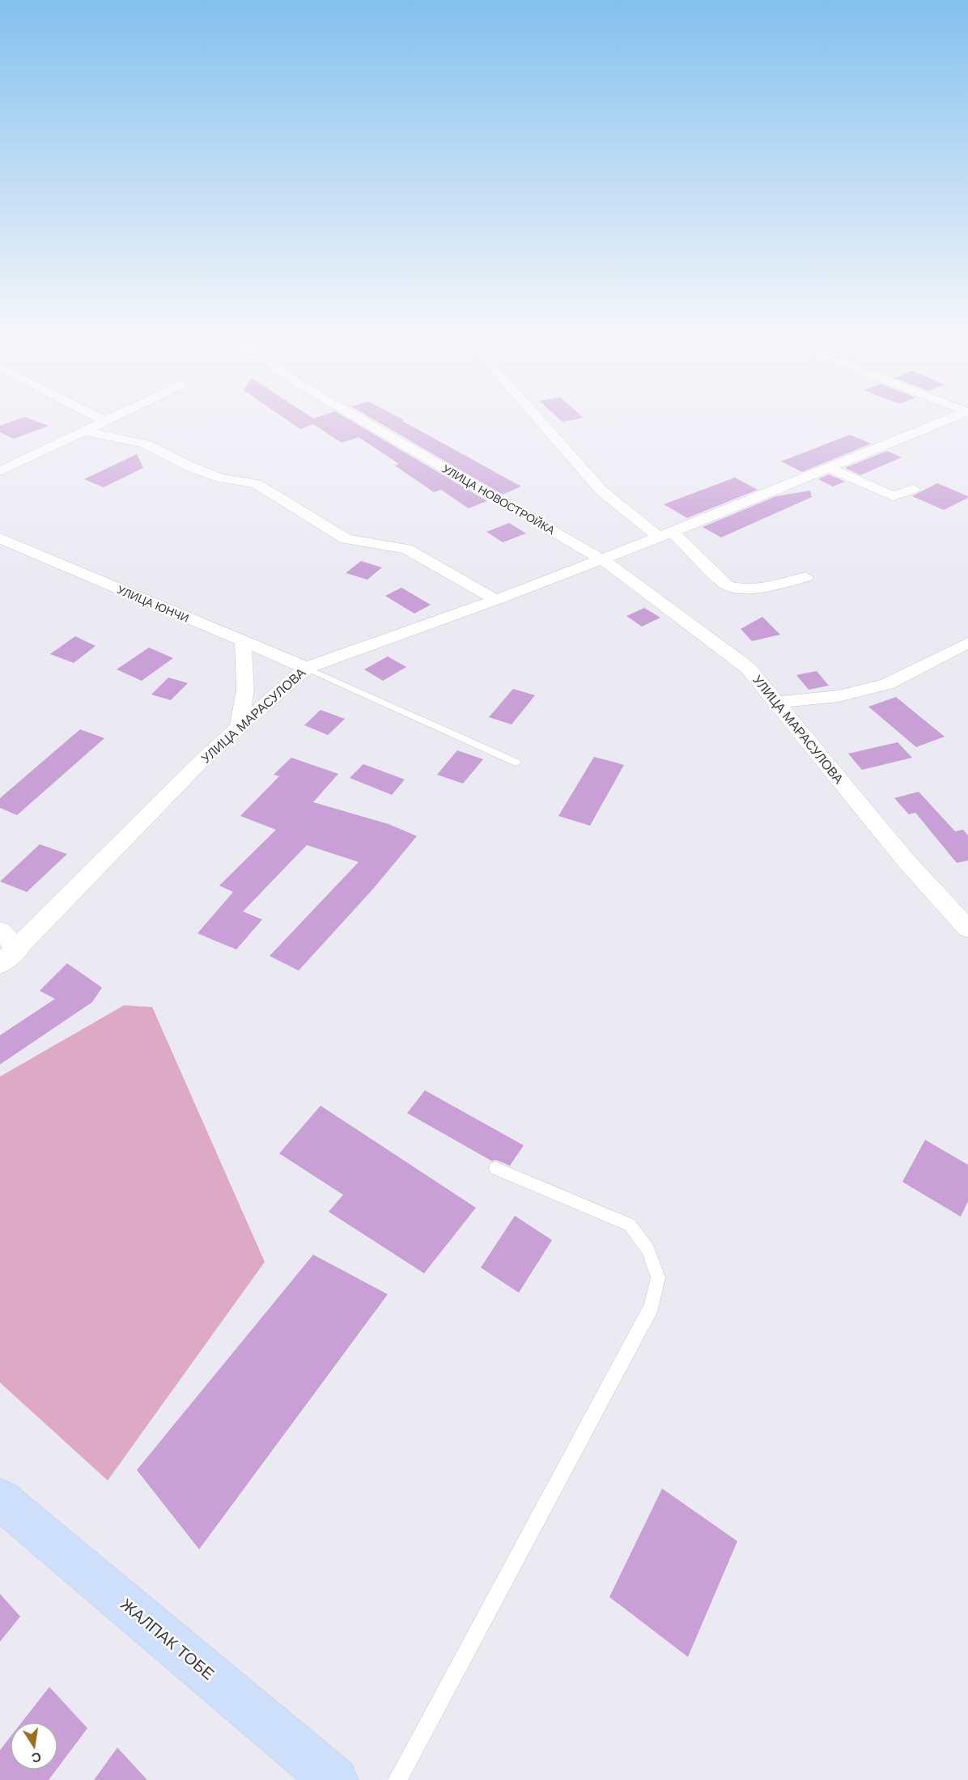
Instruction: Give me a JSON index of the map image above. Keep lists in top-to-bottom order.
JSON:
{
  "streets": {
    "main road": ["ЖАЛПАК ТОБЕ"],
    "street": ["УЛИЦА НОВОСТРОЙКА", "УЛИЦА ЮНЧИ", "УЛИЦА МАРАСУЛОВА"]
  },
  "crossings": [
    ["УЛИЦА НОВОСТРОЙКА", "УЛИЦА МАРАСУЛОВА"],
    ["УЛИЦА ЮНЧИ", "УЛИЦА МАРАСУЛОВА"]
  ],
  "north": "bottom"
}
